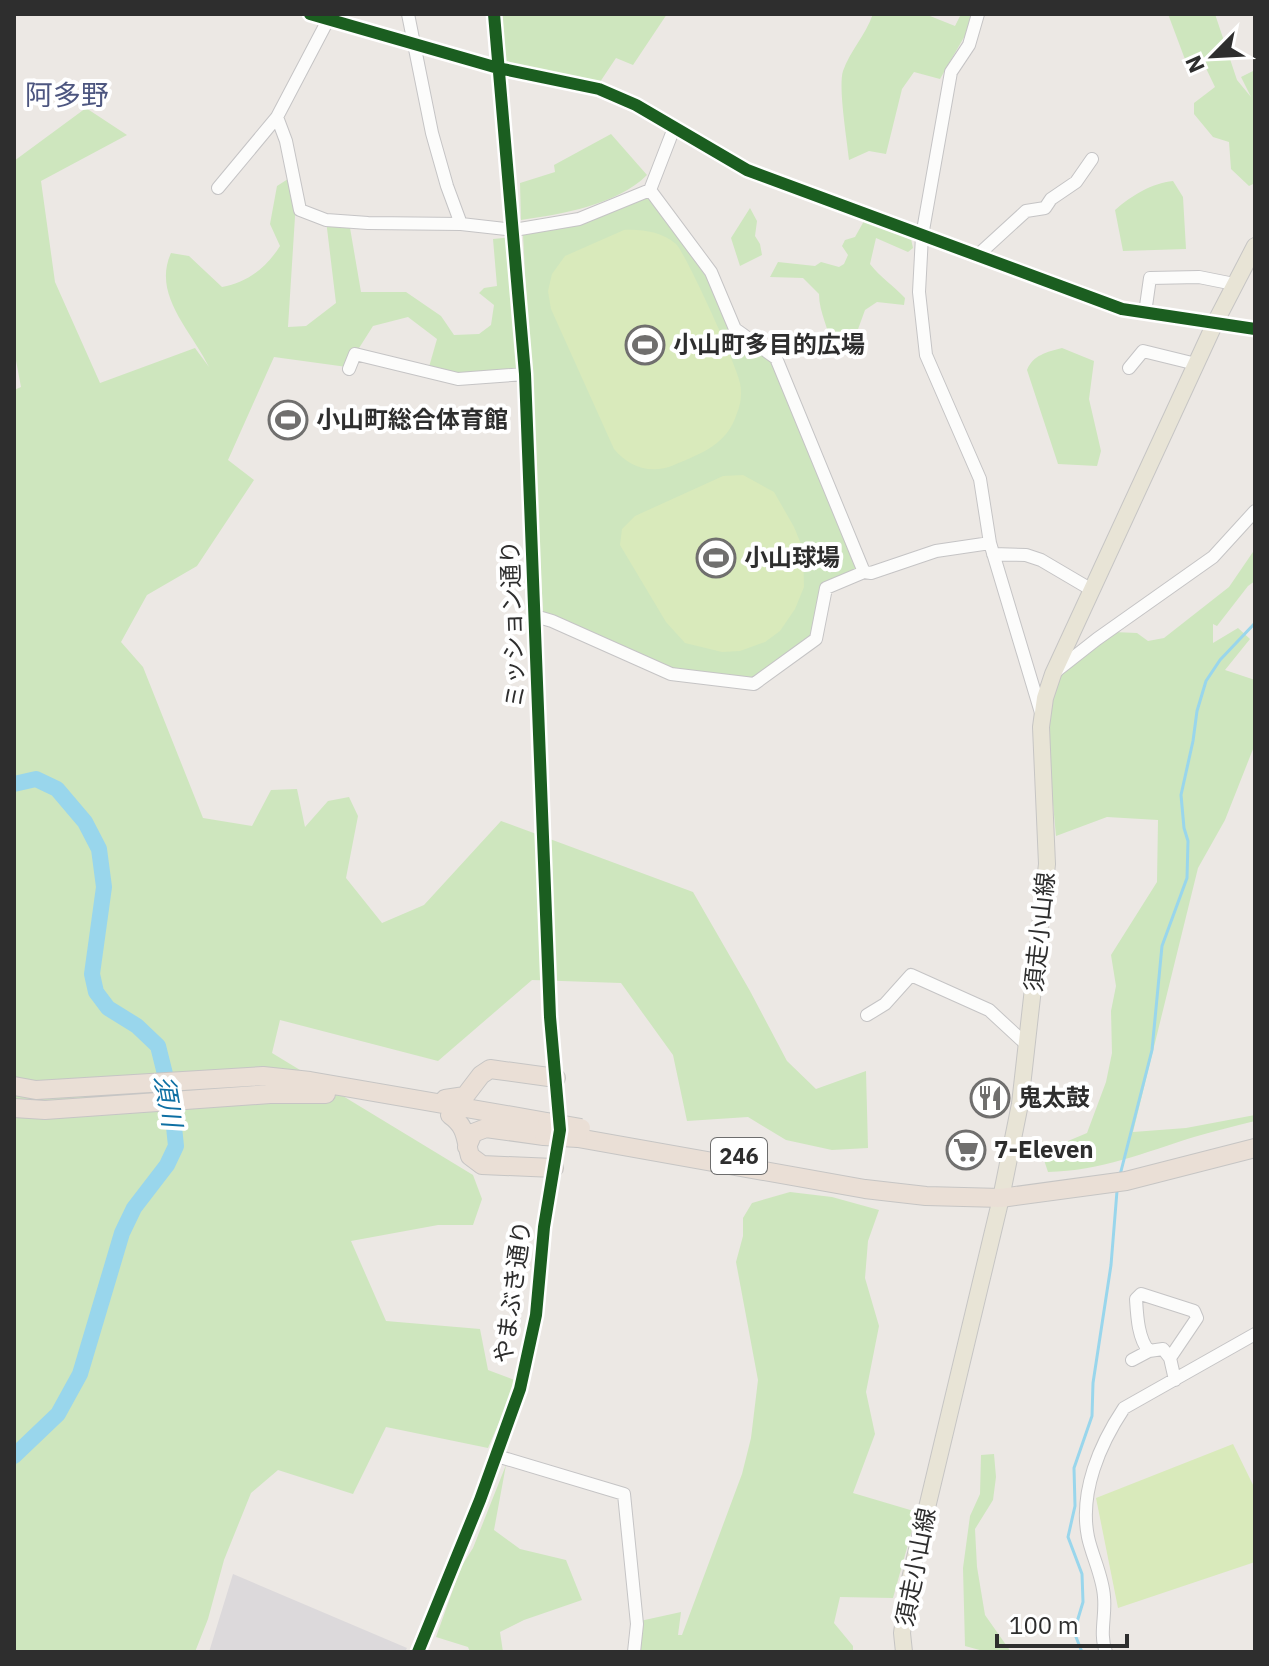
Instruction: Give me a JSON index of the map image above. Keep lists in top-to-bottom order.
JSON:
{
  "streets": {
    "highway": ["246"],
    "main road": ["須走小山線"],
    "street": ["ミッション通り", "やまぶき通り"]
  },
  "crossings": [
    ["ミッション通り", "やまぶき通り"],
    ["須走小山線", "246"]
  ],
  "districts": ["阿多野"],
  "water": ["須川"],
  "places": {
    "sports": ["小山町多目的広場", "小山町総合体育館", "小山球場"],
    "restaurant": ["鬼太鼓"],
    "supermarket": ["7-Eleven"]
  },
  "scale_bar": "100 m",
  "north": "bottom left"
}
